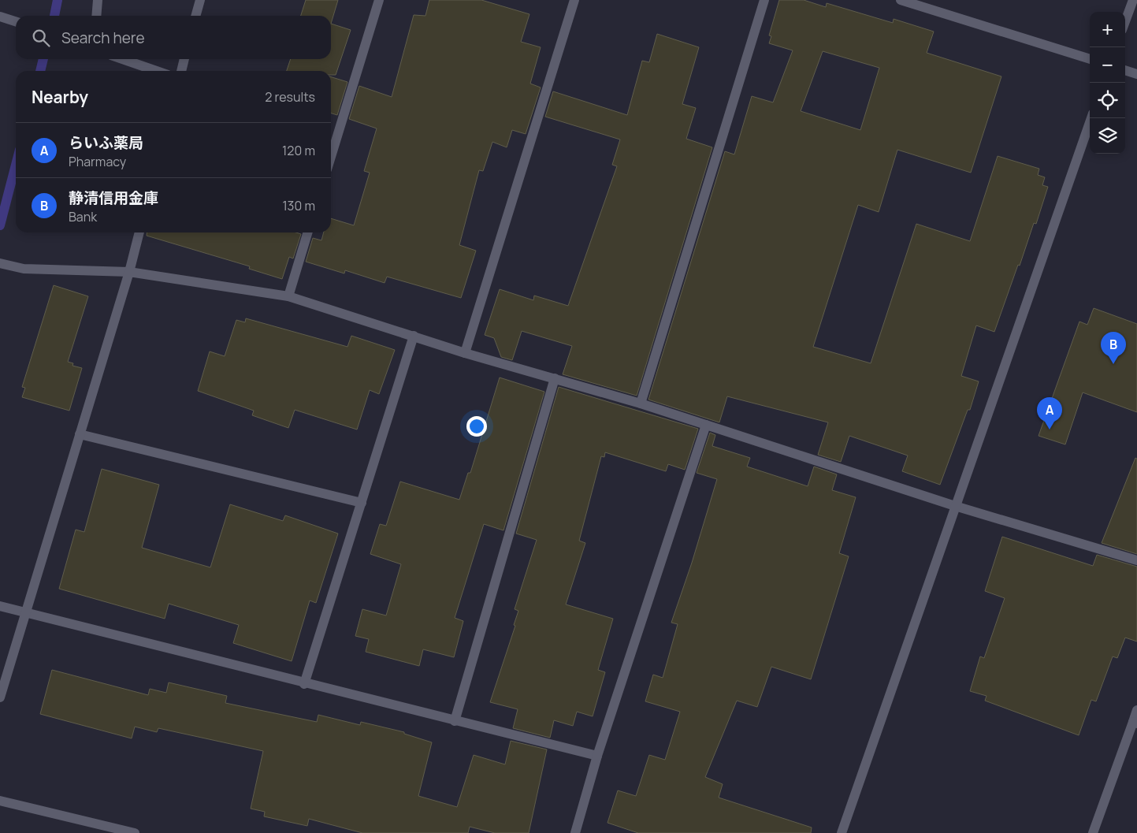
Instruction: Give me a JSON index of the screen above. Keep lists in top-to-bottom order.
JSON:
{
  "page": {
    "map_buttons": ["+", "−"],
    "search": "Search here",
    "heading": ["Nearby", "2 results"],
    "list": [
      {
        "mark": "A",
        "name": "らいふ薬局",
        "note": "Pharmacy",
        "value": "120 m"
      },
      {
        "mark": "B",
        "name": "静清信用金庫",
        "note": "Bank",
        "value": "130 m"
      }
    ],
    "pins": ["B", "A"]
  }
}
